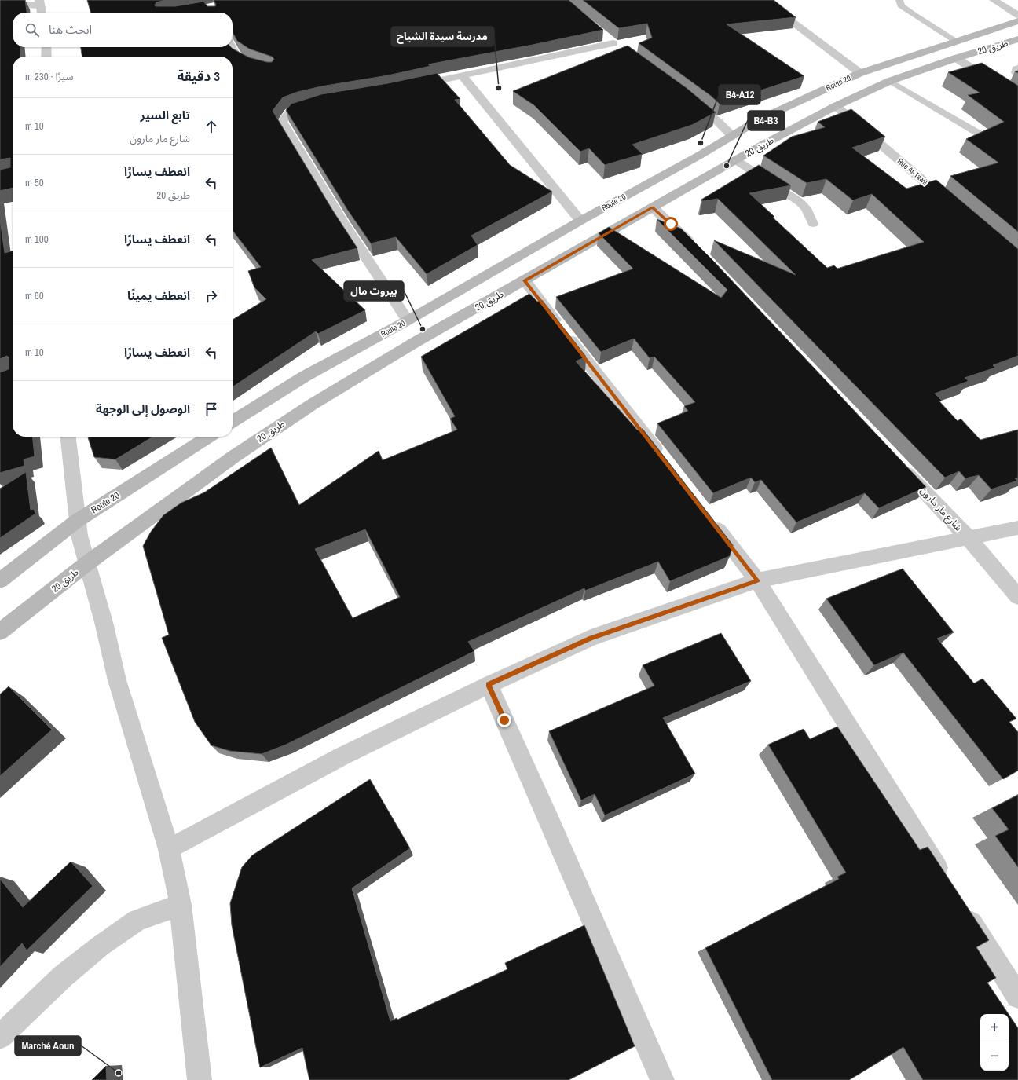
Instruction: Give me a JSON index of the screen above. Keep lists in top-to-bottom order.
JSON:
{
  "streets": {
    "main road": ["طريق 20", "Route 20"],
    "street": ["Rue At-Tawil", "شارع مار مارون"]
  },
  "crossings": [
    ["طريق 20", "Rue At-Tawil"]
  ],
  "places": [
    "مدرسة سيدة الشياح",
    "B4-A12",
    "B4-B3",
    "بیروت مال",
    "Marché Aoun"
  ],
  "page": {
    "search": "ابحث هنا",
    "heading": ["3 دقيقة", "سيرًا · 230 m"],
    "list": [
      ["تابع السير", "شارع مار مارون", "10 m"],
      ["انعطف يسارًا", "طريق 20", "50 m"],
      ["انعطف يسارًا", "100 m"],
      ["انعطف يمينًا", "60 m"],
      ["انعطف يسارًا", "10 m"],
      "الوصول إلى الوجهة"
    ],
    "map_buttons": ["+", "−"]
  }
}
